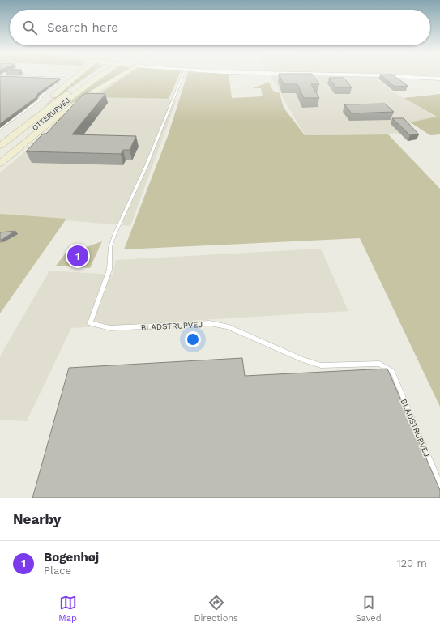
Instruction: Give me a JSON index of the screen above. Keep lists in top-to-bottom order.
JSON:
{
  "streets": {
    "main road": ["OTTERUPVEJ"],
    "lane": ["BLADSTRUPVEJ"]
  },
  "page": {
    "search": "Search here",
    "pins": "1",
    "heading": "Nearby",
    "list": [
      {
        "mark": "1",
        "name": "Bogenhøj",
        "note": "Place",
        "value": "120 m"
      }
    ],
    "nav": ["Map", "Directions", "Saved"]
  }
}
